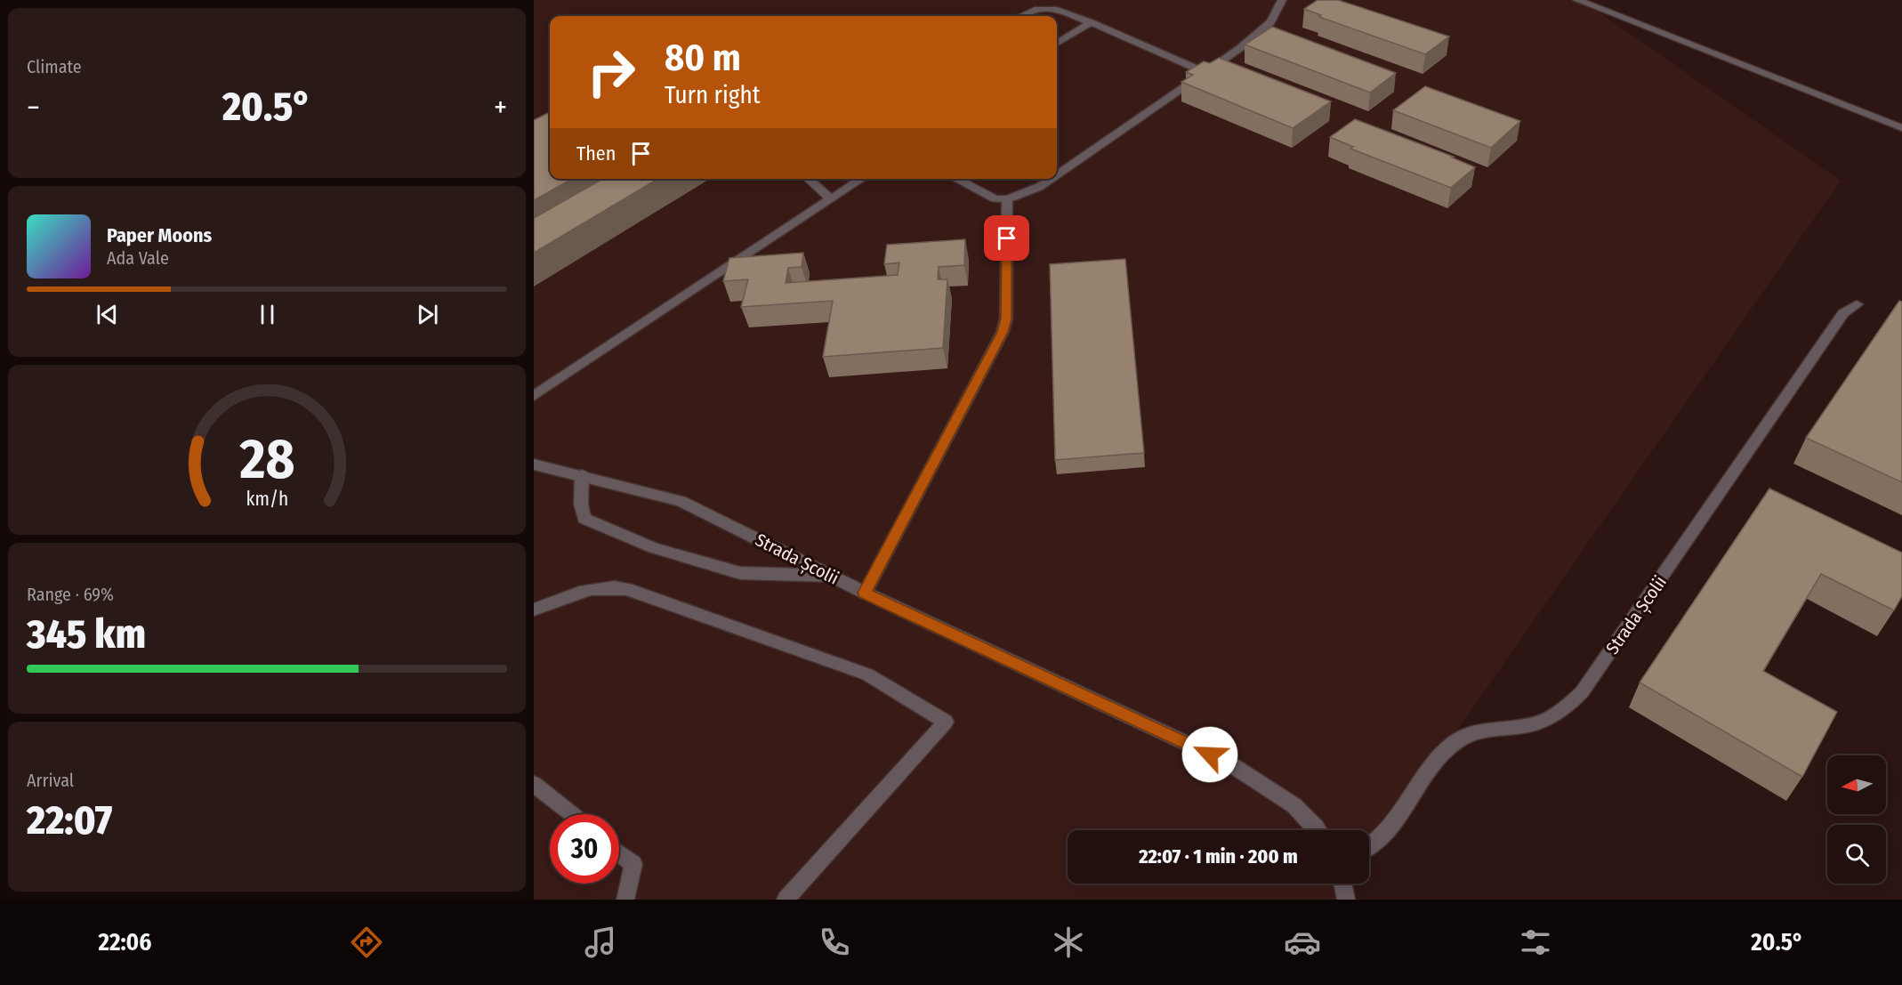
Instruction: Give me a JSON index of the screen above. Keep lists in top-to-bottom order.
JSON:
{
  "streets": {
    "street": ["Strada Școlii"]
  },
  "north": "left",
  "page": {
    "tile": [
      "Climate",
      ["Range · 69%", "345 km"],
      ["Arrival", "22:07"]
    ],
    "turn": ["80 m", "Turn right"],
    "heat": ["−", "20.5°", "+"],
    "then": "Then",
    "song": ["Paper Moons", "Ada Vale"],
    "limit": "30",
    "trip": "22:07 · 1 min · 200 m",
    "tabs": ["22:06", "20.5°"],
    "gauge": ["28", "km/h"]
  }
}
